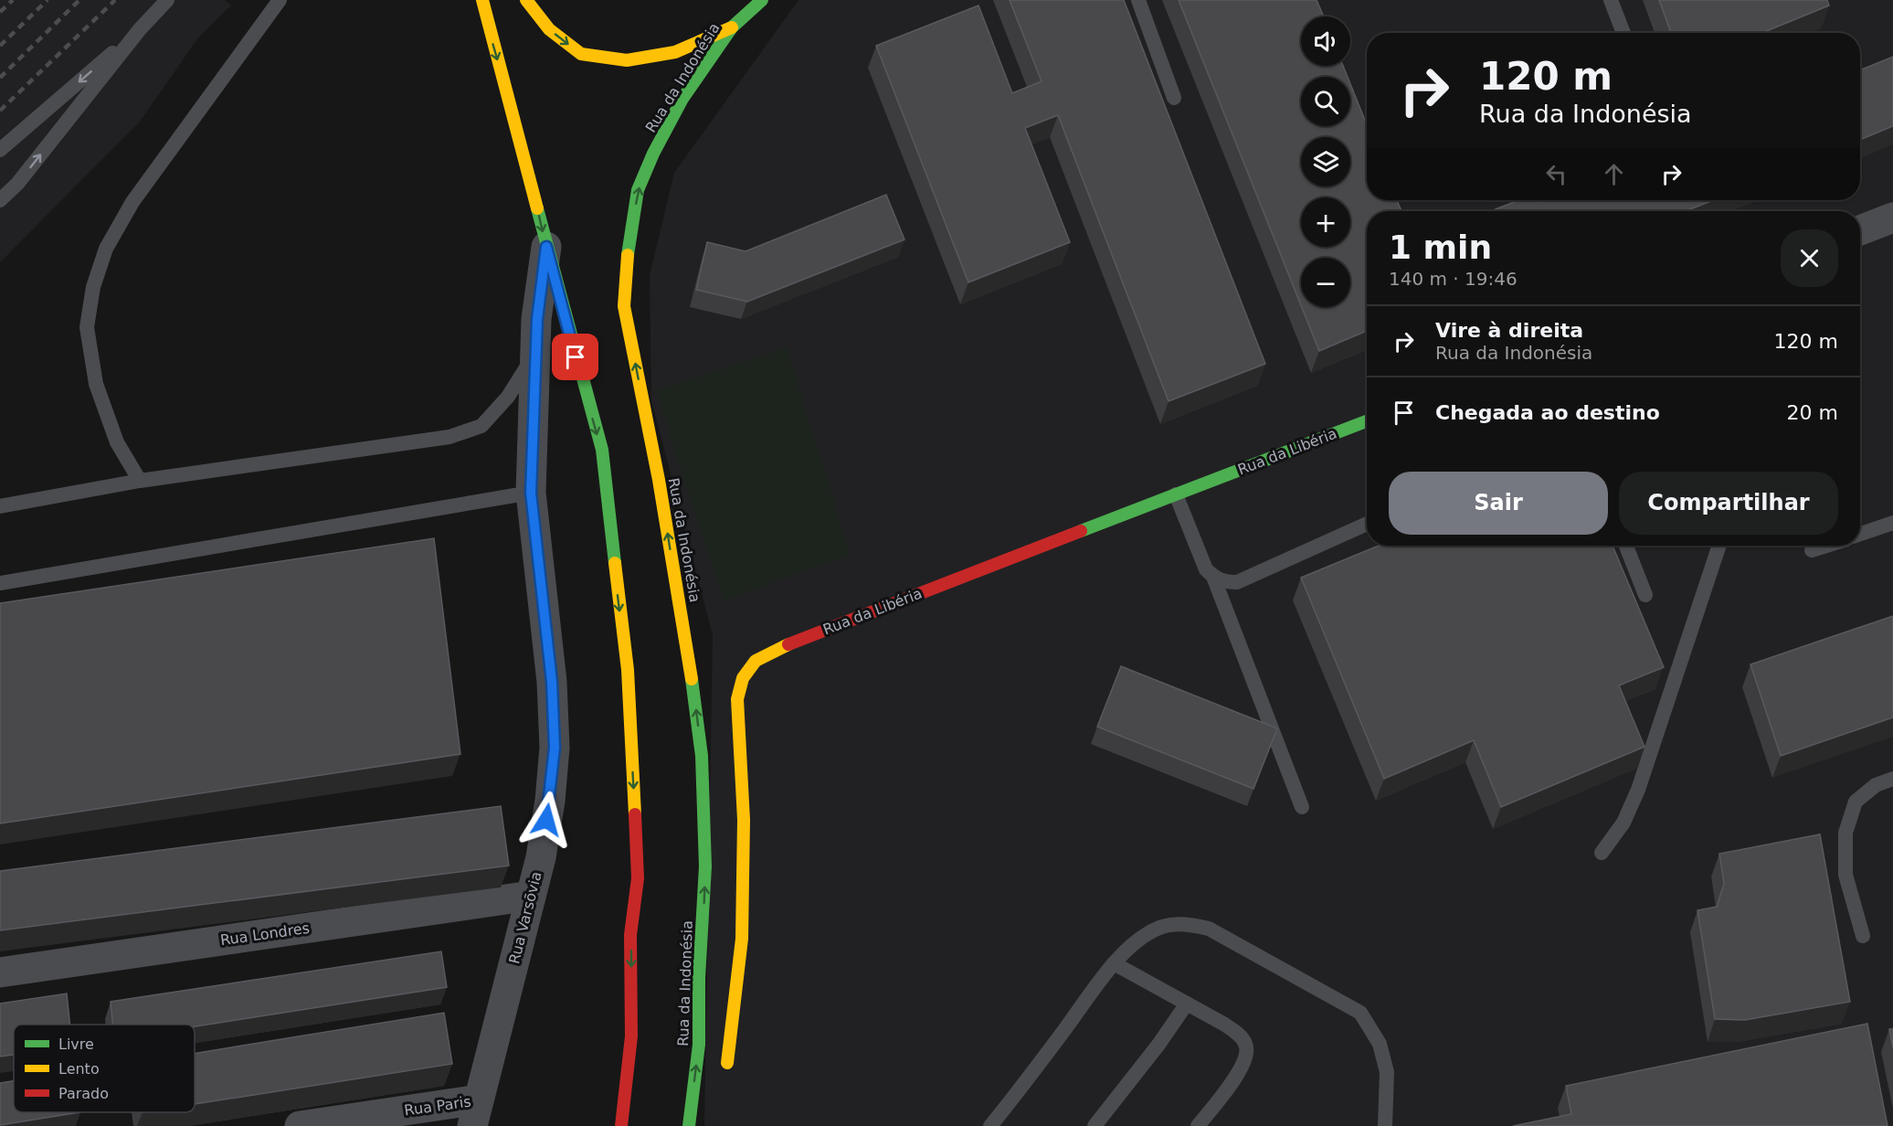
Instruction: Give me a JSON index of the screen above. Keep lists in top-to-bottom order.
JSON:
{
  "streets": {
    "main road": ["Rua da Indonésia", "Rua da Libéria"],
    "street": ["Rua Varsōvia", "Rua Londres", "Rua Paris"]
  },
  "crossings": [
    ["Rua Varsōvia", "Rua Londres"],
    ["Rua Varsōvia", "Rua Paris"]
  ],
  "legend": ["Livre", "Lento", "Parado"],
  "page": {
    "map_buttons": ["+", "−"],
    "turn": ["120 m", "Rua da Indonésia"],
    "heading": ["1 min", "140 m · 19:46"],
    "list": [
      {
        "name": "Vire à direita",
        "note": "Rua da Indonésia",
        "value": "120 m"
      },
      {
        "name": "Chegada ao destino",
        "value": "20 m"
      }
    ],
    "buttons": ["Sair", "Compartilhar"]
  }
}
